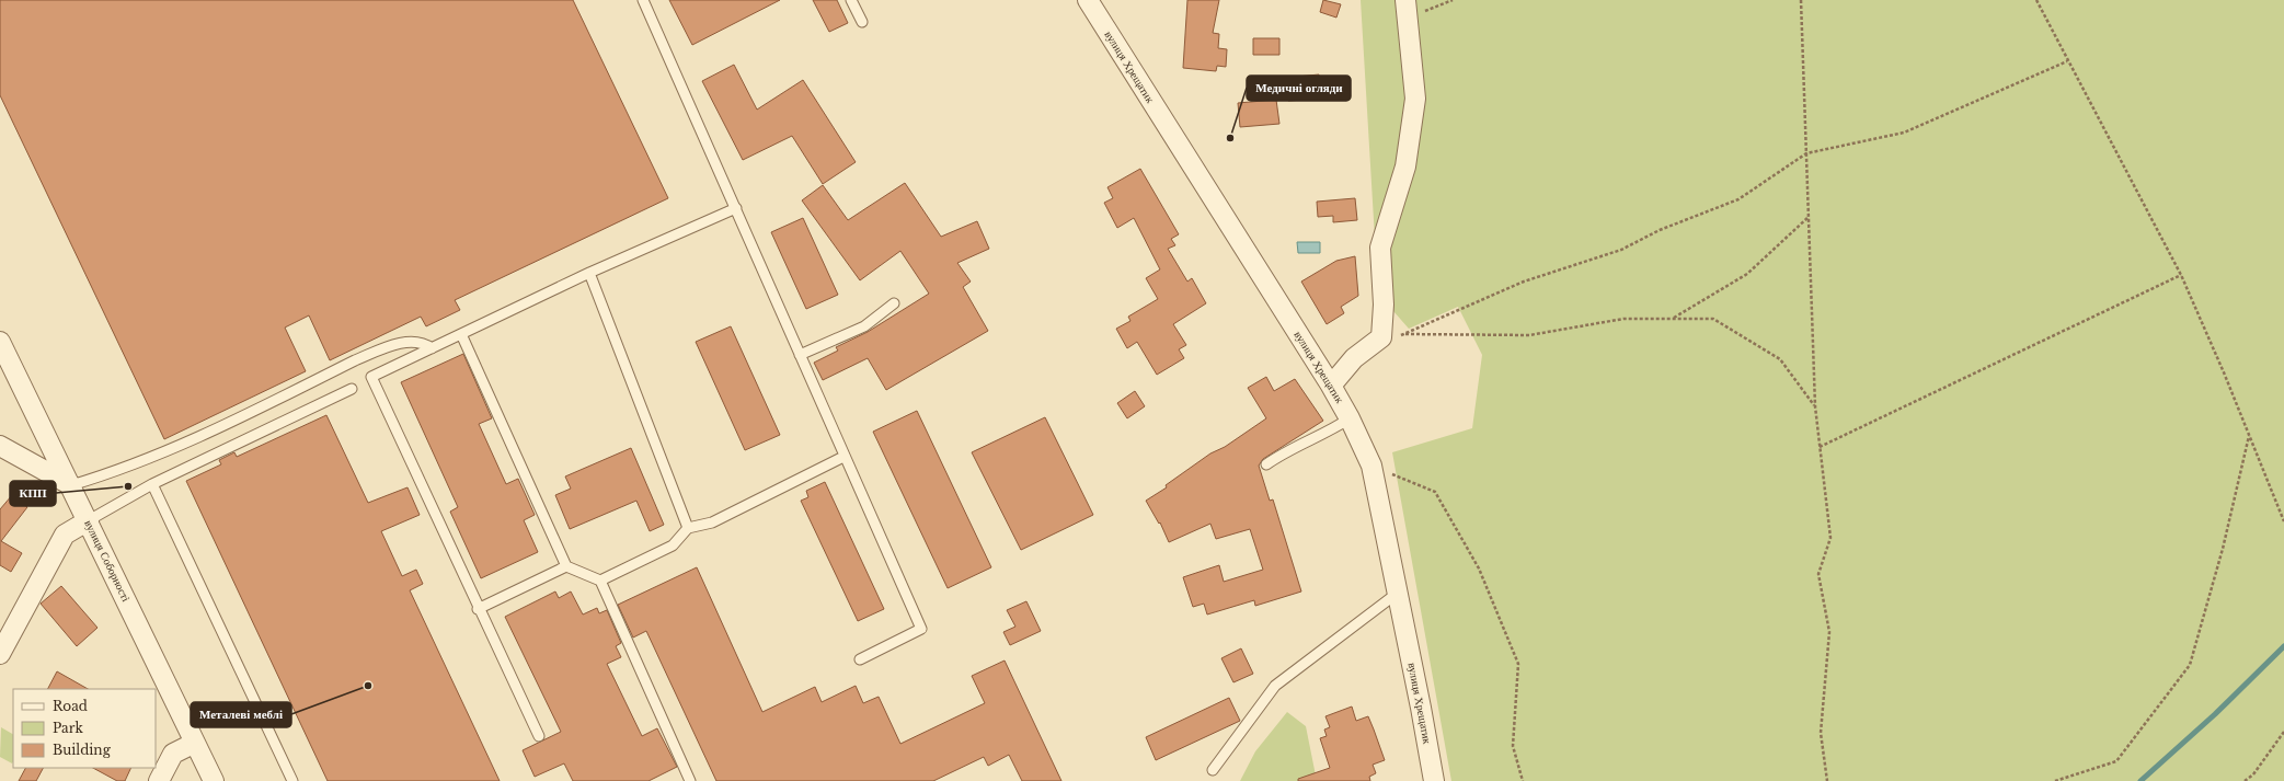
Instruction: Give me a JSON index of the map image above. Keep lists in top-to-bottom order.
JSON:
{
  "streets": {
    "street": ["вулиця Хрещатик", "вулиця Соборності"]
  },
  "places": ["Медичні огляди", "КПП", "Металеві меблі"],
  "legend": ["Road", "Park", "Building"]
}
